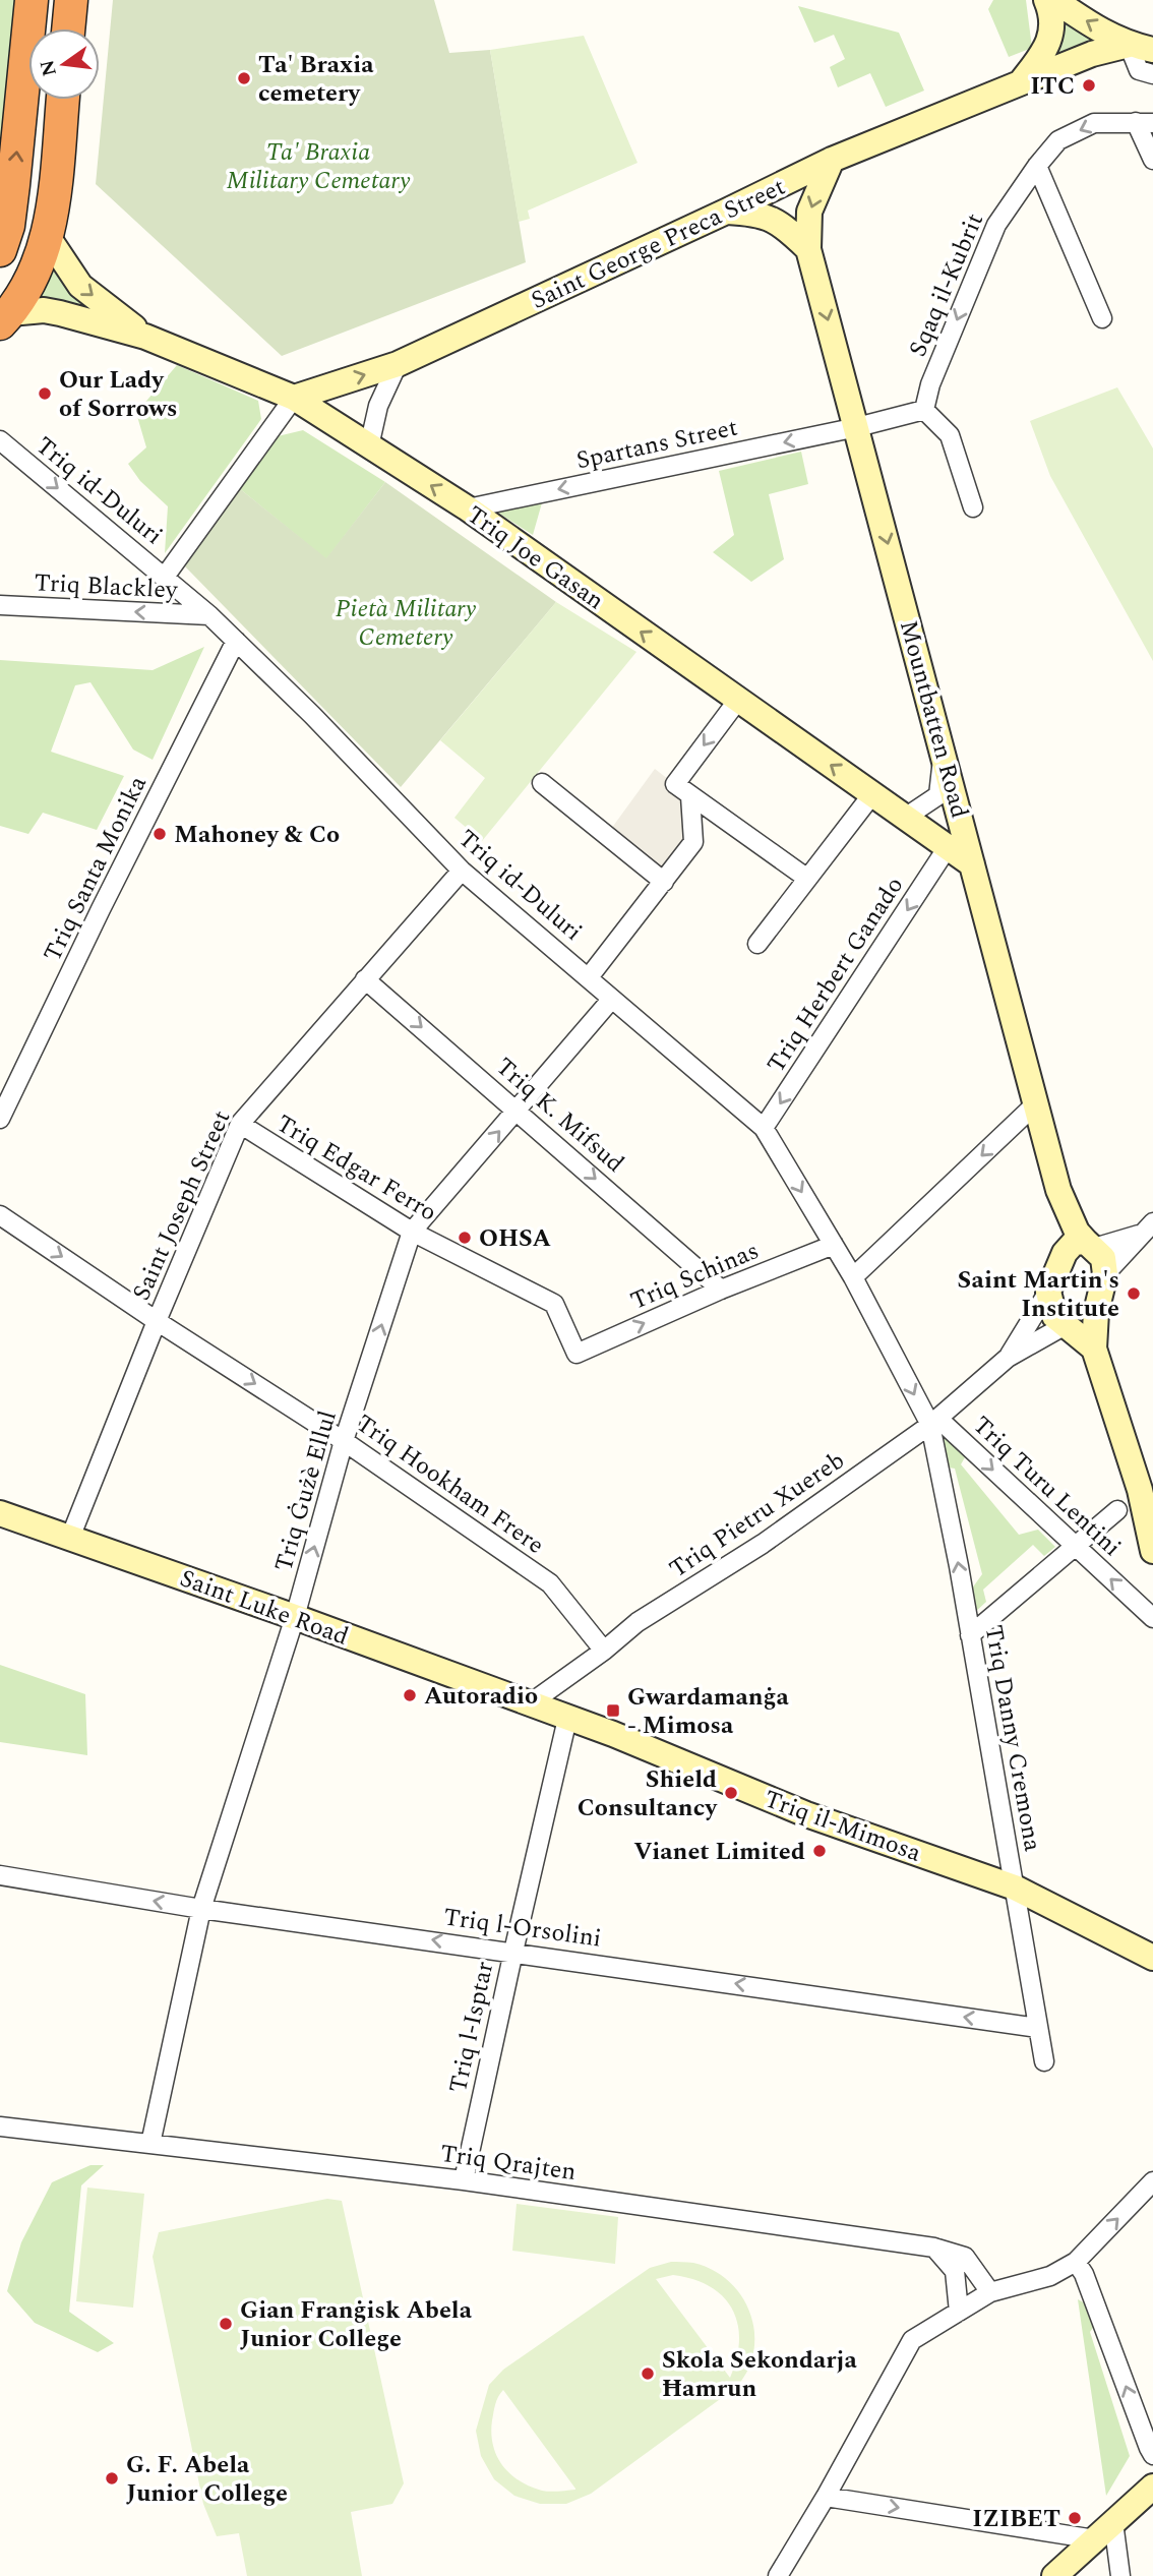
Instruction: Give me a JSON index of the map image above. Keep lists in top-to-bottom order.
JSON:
{
  "streets": {
    "street": [
      "Saint George Preca Street",
      "Sqaq il-Kubrit",
      "Spartans Street",
      "Triq id-Duluri",
      "Triq Joe Gasan",
      "Triq Blackley",
      "Mountbatten Road",
      "Triq Santa Monika",
      "Triq Herbert Ganado",
      "Triq K. Mifsud",
      "Triq Edgar Ferro",
      "Saint Joseph Street",
      "Triq Schinas",
      "Triq Hookham Frere",
      "Triq Turu Lentini",
      "Triq Ġużè Ellul",
      "Triq Pietru Xuereb",
      "Saint Luke Road",
      "Triq Danny Cremona",
      "Triq il-Mimosa",
      "Triq l-Orsolini",
      "Triq l-Isptar",
      "Triq Qrajten"
    ]
  },
  "crossings": [
    ["Saint George Preca Street", "Triq Joe Gasan"],
    ["Saint George Preca Street", "Mountbatten Road"],
    ["Spartans Street", "Triq Joe Gasan"],
    ["Spartans Street", "Mountbatten Road"],
    ["Triq id-Duluri", "Triq Blackley"],
    ["Triq id-Duluri", "Triq Santa Monika"],
    ["Triq id-Duluri", "Triq Herbert Ganado"],
    ["Triq id-Duluri", "Saint Joseph Street"],
    ["Triq id-Duluri", "Triq Schinas"],
    ["Triq id-Duluri", "Triq Turu Lentini"],
    ["Triq id-Duluri", "Triq Ġużè Ellul"],
    ["Triq id-Duluri", "Triq Pietru Xuereb"],
    ["Triq id-Duluri", "Triq Danny Cremona"],
    ["Triq Joe Gasan", "Mountbatten Road"],
    ["Triq Joe Gasan", "Triq Herbert Ganado"],
    ["Triq K. Mifsud", "Saint Joseph Street"],
    ["Triq K. Mifsud", "Triq Schinas"],
    ["Triq K. Mifsud", "Triq Ġużè Ellul"],
    ["Triq Edgar Ferro", "Saint Joseph Street"],
    ["Triq Edgar Ferro", "Triq Schinas"],
    ["Triq Edgar Ferro", "Triq Ġużè Ellul"],
    ["Saint Joseph Street", "Triq Hookham Frere"],
    ["Saint Joseph Street", "Saint Luke Road"],
    ["Triq Hookham Frere", "Triq Ġużè Ellul"],
    ["Triq Hookham Frere", "Triq Pietru Xuereb"],
    ["Triq Turu Lentini", "Triq Pietru Xuereb"],
    ["Triq Turu Lentini", "Triq Danny Cremona"],
    ["Triq Ġużè Ellul", "Saint Luke Road"],
    ["Triq Ġużè Ellul", "Triq l-Orsolini"],
    ["Triq Ġużè Ellul", "Triq Qrajten"],
    ["Triq Pietru Xuereb", "Saint Luke Road"],
    ["Triq Pietru Xuereb", "Triq Danny Cremona"],
    ["Triq Pietru Xuereb", "Triq il-Mimosa"],
    ["Saint Luke Road", "Triq il-Mimosa"],
    ["Triq Danny Cremona", "Triq il-Mimosa"],
    ["Triq Danny Cremona", "Triq l-Orsolini"],
    ["Triq il-Mimosa", "Triq l-Isptar"],
    ["Triq l-Orsolini", "Triq l-Isptar"],
    ["Triq l-Isptar", "Triq Qrajten"]
  ],
  "one_way": [
    "Sqaq il-Kubrit",
    "Spartans Street",
    "Triq id-Duluri",
    "Triq Blackley",
    "Mountbatten Road",
    "Triq K. Mifsud",
    "Triq Schinas",
    "Triq Hookham Frere",
    "Triq Ġużè Ellul",
    "Triq l-Orsolini"
  ],
  "parks": ["Ta' Braxia Military Cemetary", "Pietà Military Cemetery"],
  "places": {
    "other": [
      "Ta' Braxia cemetery",
      "ITC",
      "Our Lady of Sorrows",
      "Mahoney & Co",
      "OHSA",
      "Saint Martin's Institute",
      "Autoradio",
      "Shield Consultancy",
      "Vianet Limited",
      "Gian Franġisk Abela Junior College",
      "Skola Sekondarja Ħamrun",
      "G. F. Abela Junior College",
      "IZIBET"
    ],
    "transit": ["Gwardamanġa - Mimosa"]
  },
  "north": "left"
}
